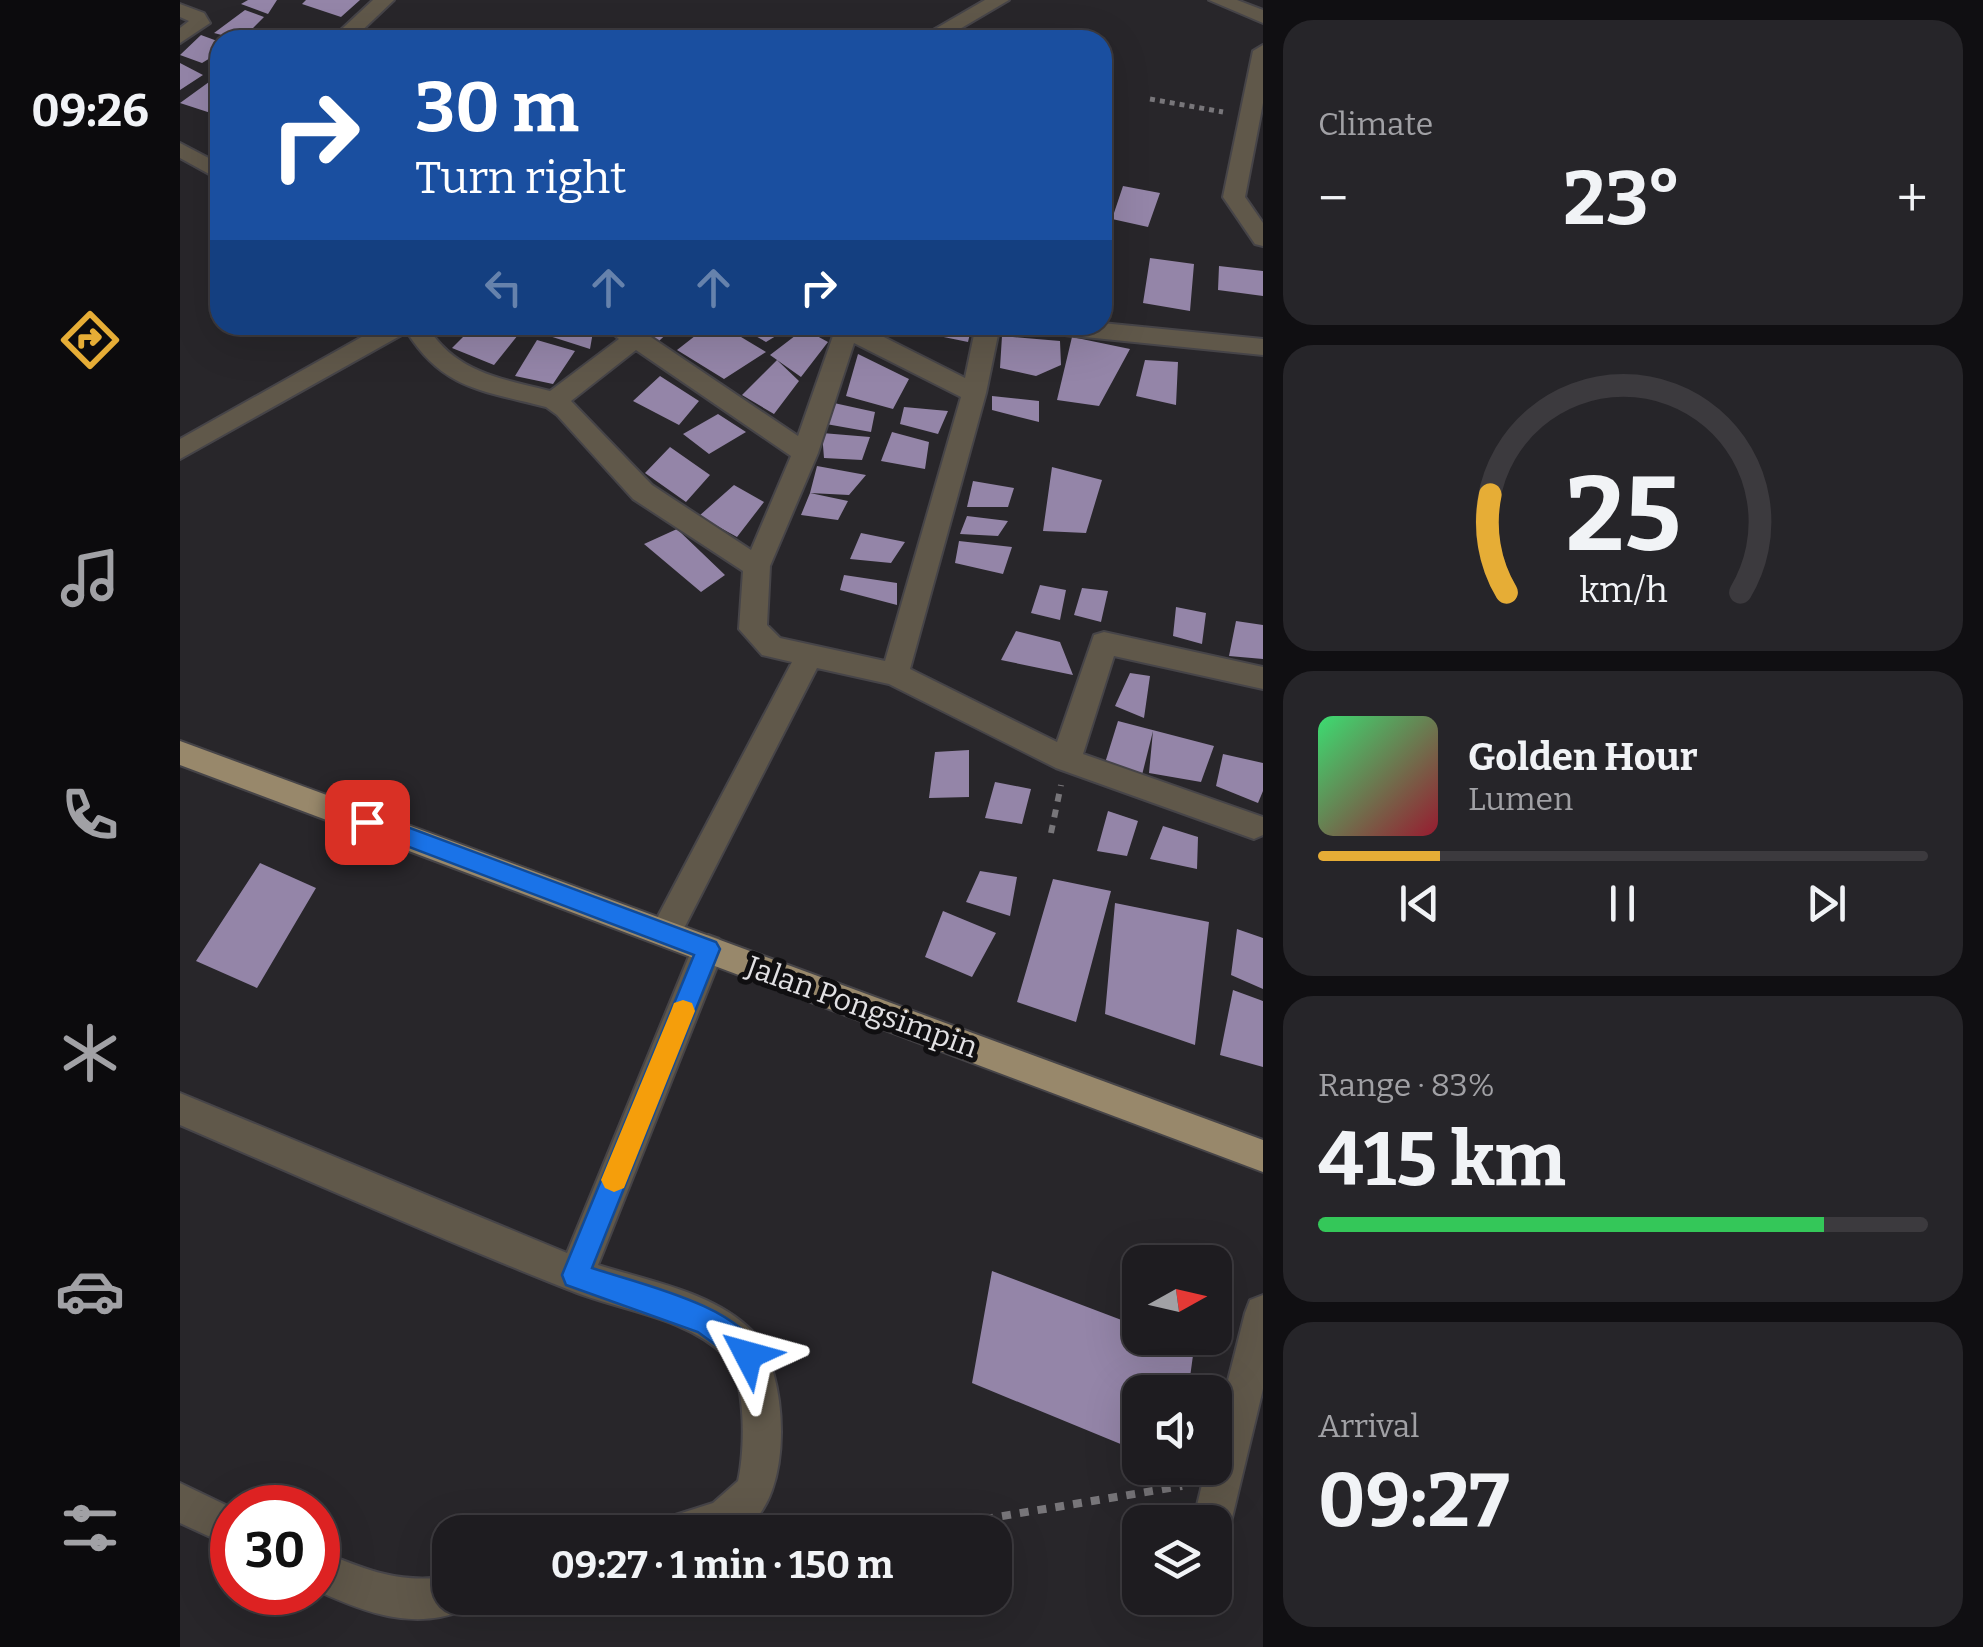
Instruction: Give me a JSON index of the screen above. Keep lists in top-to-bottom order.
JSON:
{
  "streets": {
    "main road": ["Jalan Pongsimpin"]
  },
  "north": "right",
  "page": {
    "tabs": "09:26",
    "tile": [
      "Climate",
      ["Range · 83%", "415 km"],
      ["Arrival", "09:27"]
    ],
    "turn": ["30 m", "Turn right"],
    "heat": ["−", "23°", "+"],
    "song": ["Golden Hour", "Lumen"],
    "limit": "30",
    "trip": "09:27 · 1 min · 150 m",
    "gauge": ["25", "km/h"]
  }
}
